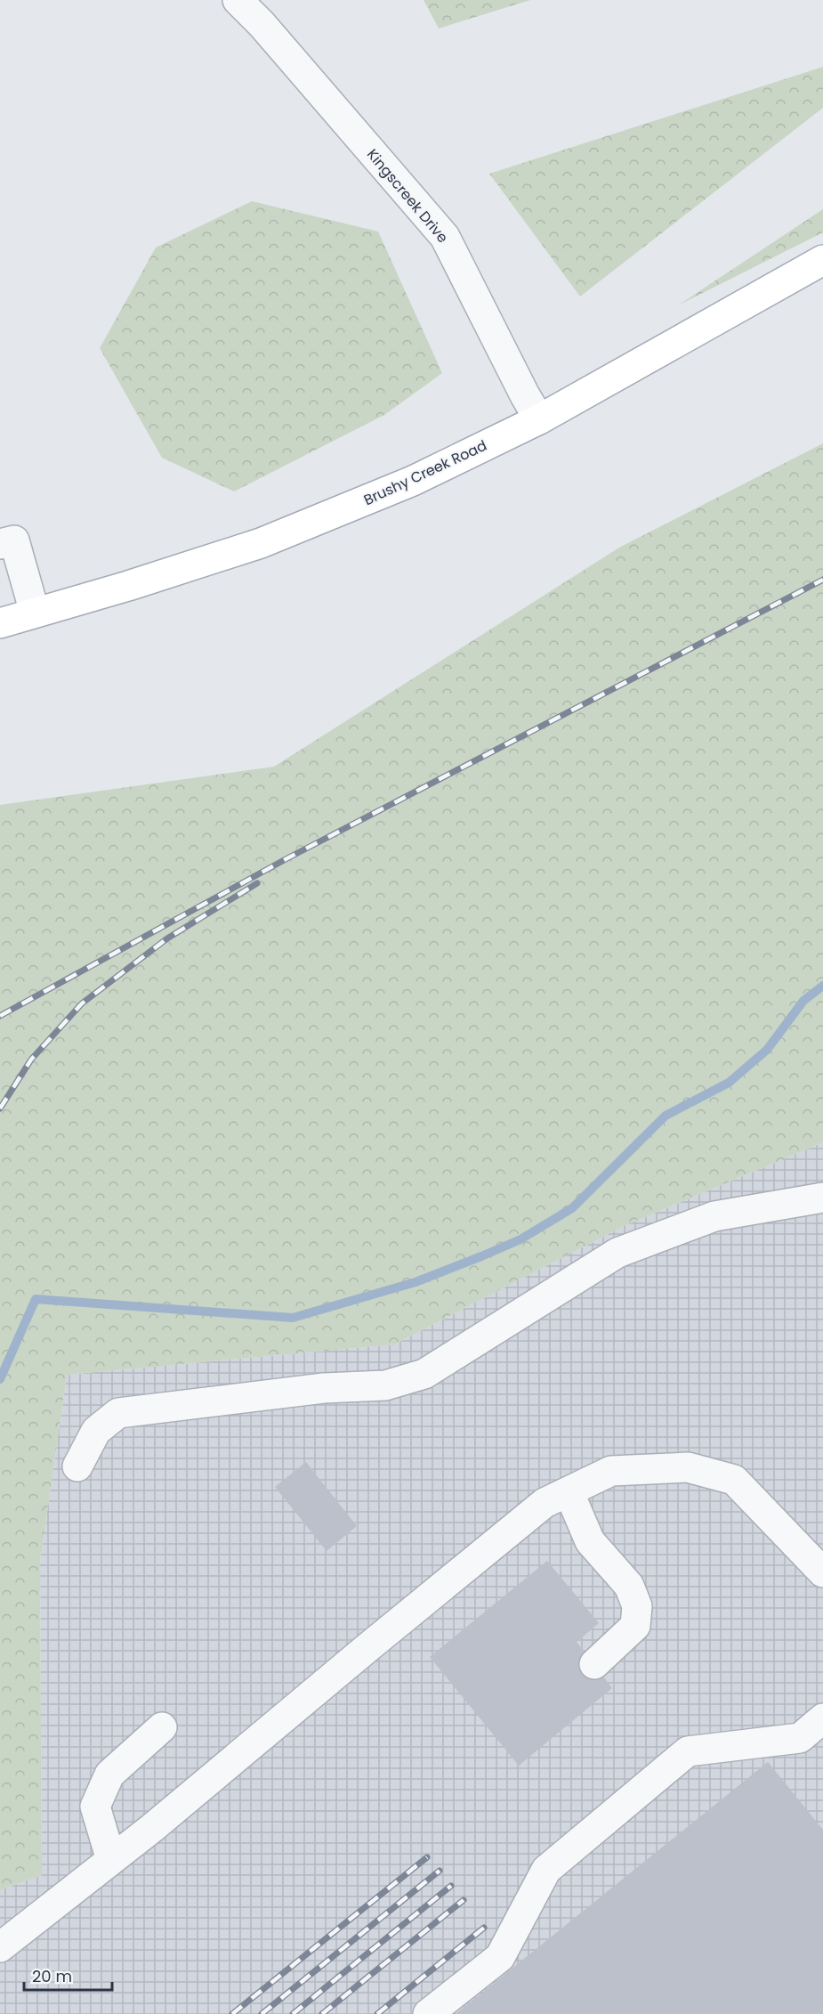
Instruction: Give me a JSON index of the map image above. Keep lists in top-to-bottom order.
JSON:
{
  "streets": {
    "main road": ["Brushy Creek Road"],
    "street": ["Kingscreek Drive"]
  },
  "crossings": [
    ["Kingscreek Drive", "Brushy Creek Road"]
  ],
  "scale_bar": "20 m"
}
